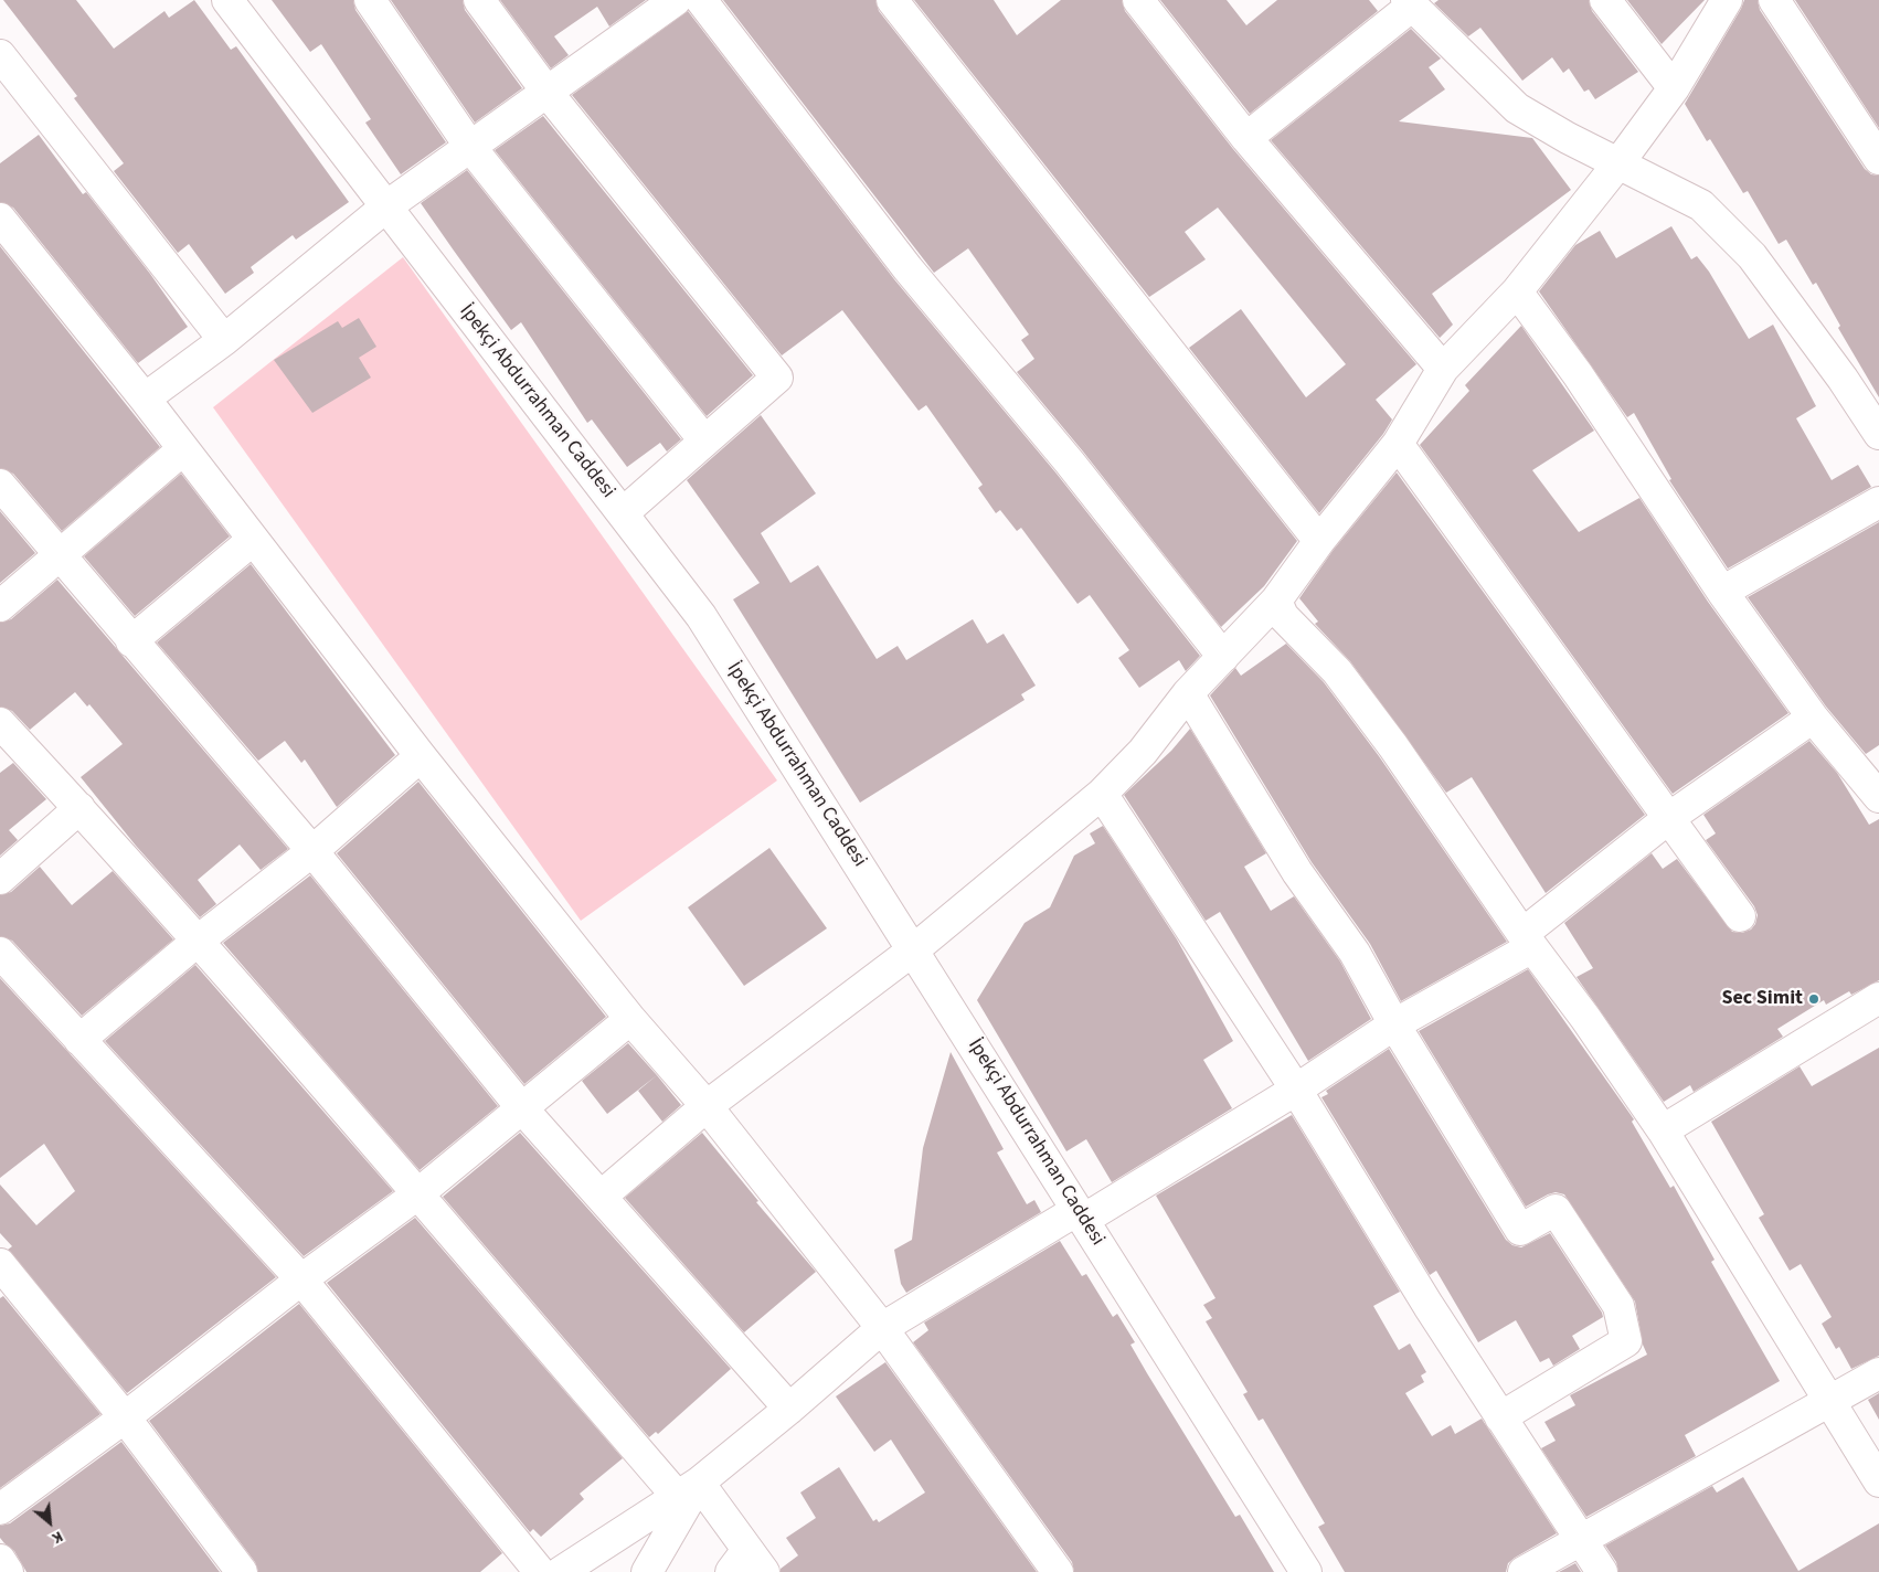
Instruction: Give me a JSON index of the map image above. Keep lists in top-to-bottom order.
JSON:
{
  "streets": {
    "street": ["İpekçi Abdurrahman Caddesi"]
  },
  "places": ["Sec Simit"],
  "north": "bottom right"
}
